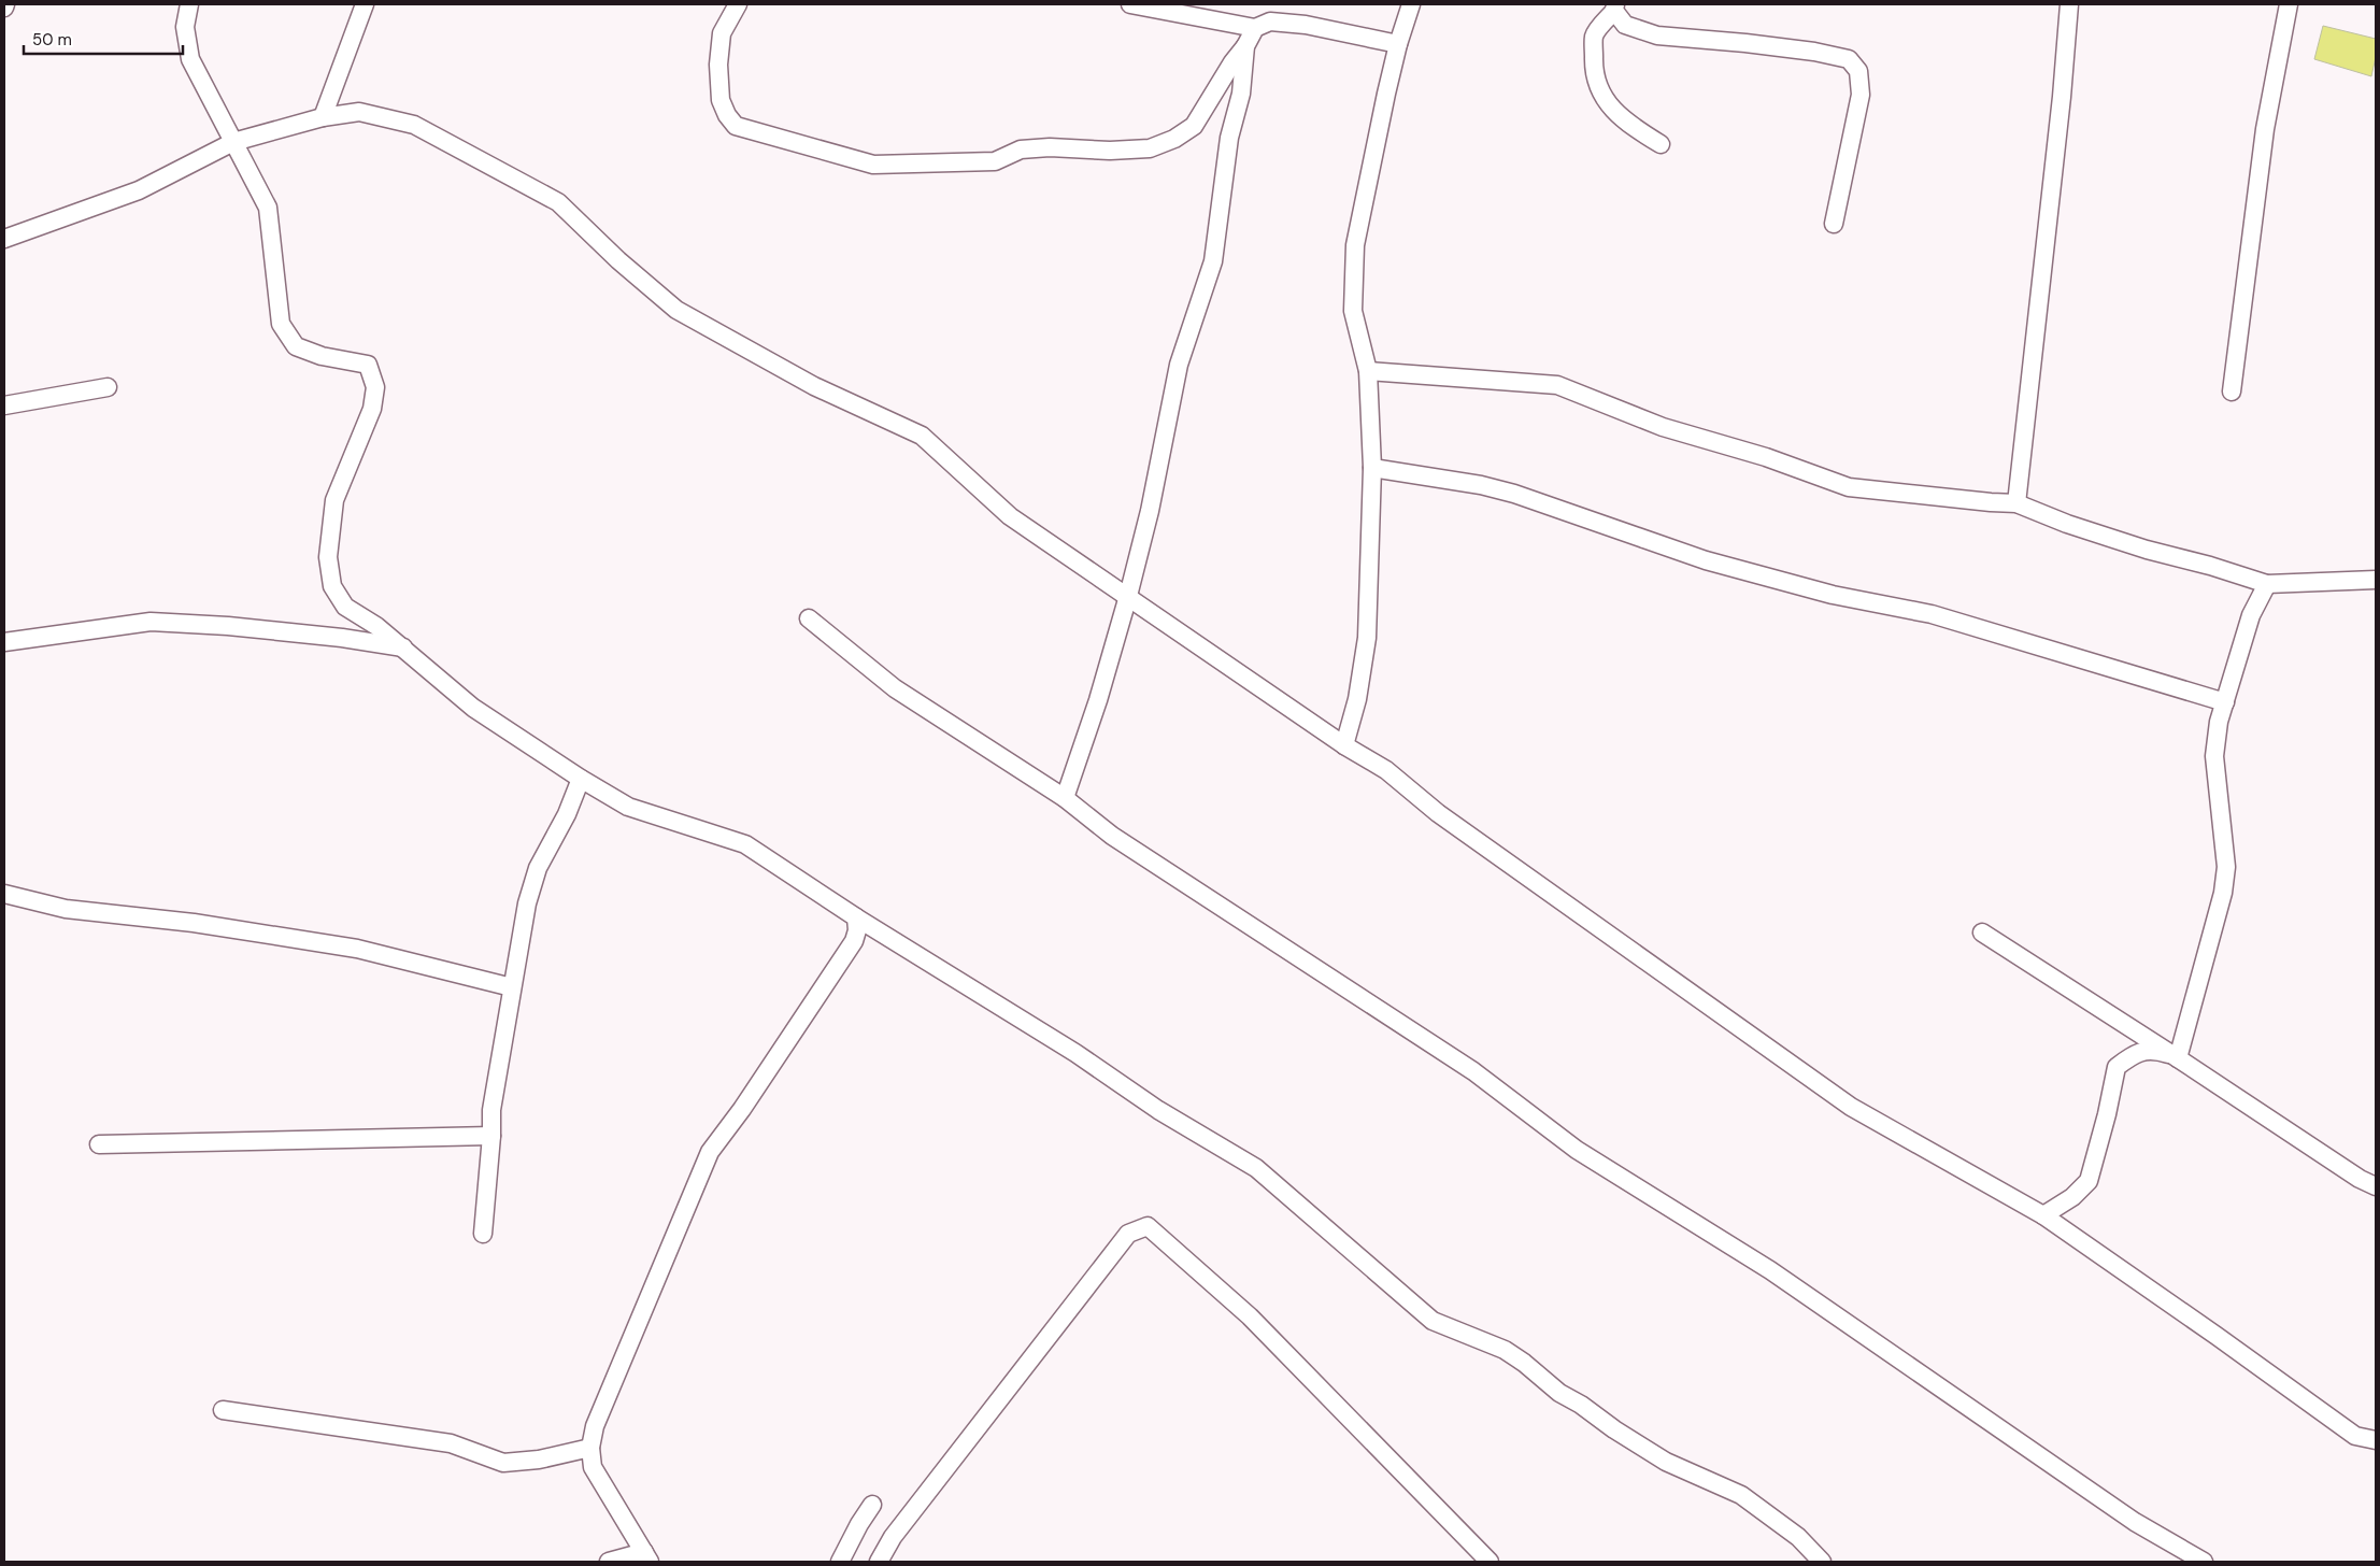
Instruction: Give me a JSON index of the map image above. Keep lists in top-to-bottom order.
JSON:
{
  "scale_bar": "50 m"
}
